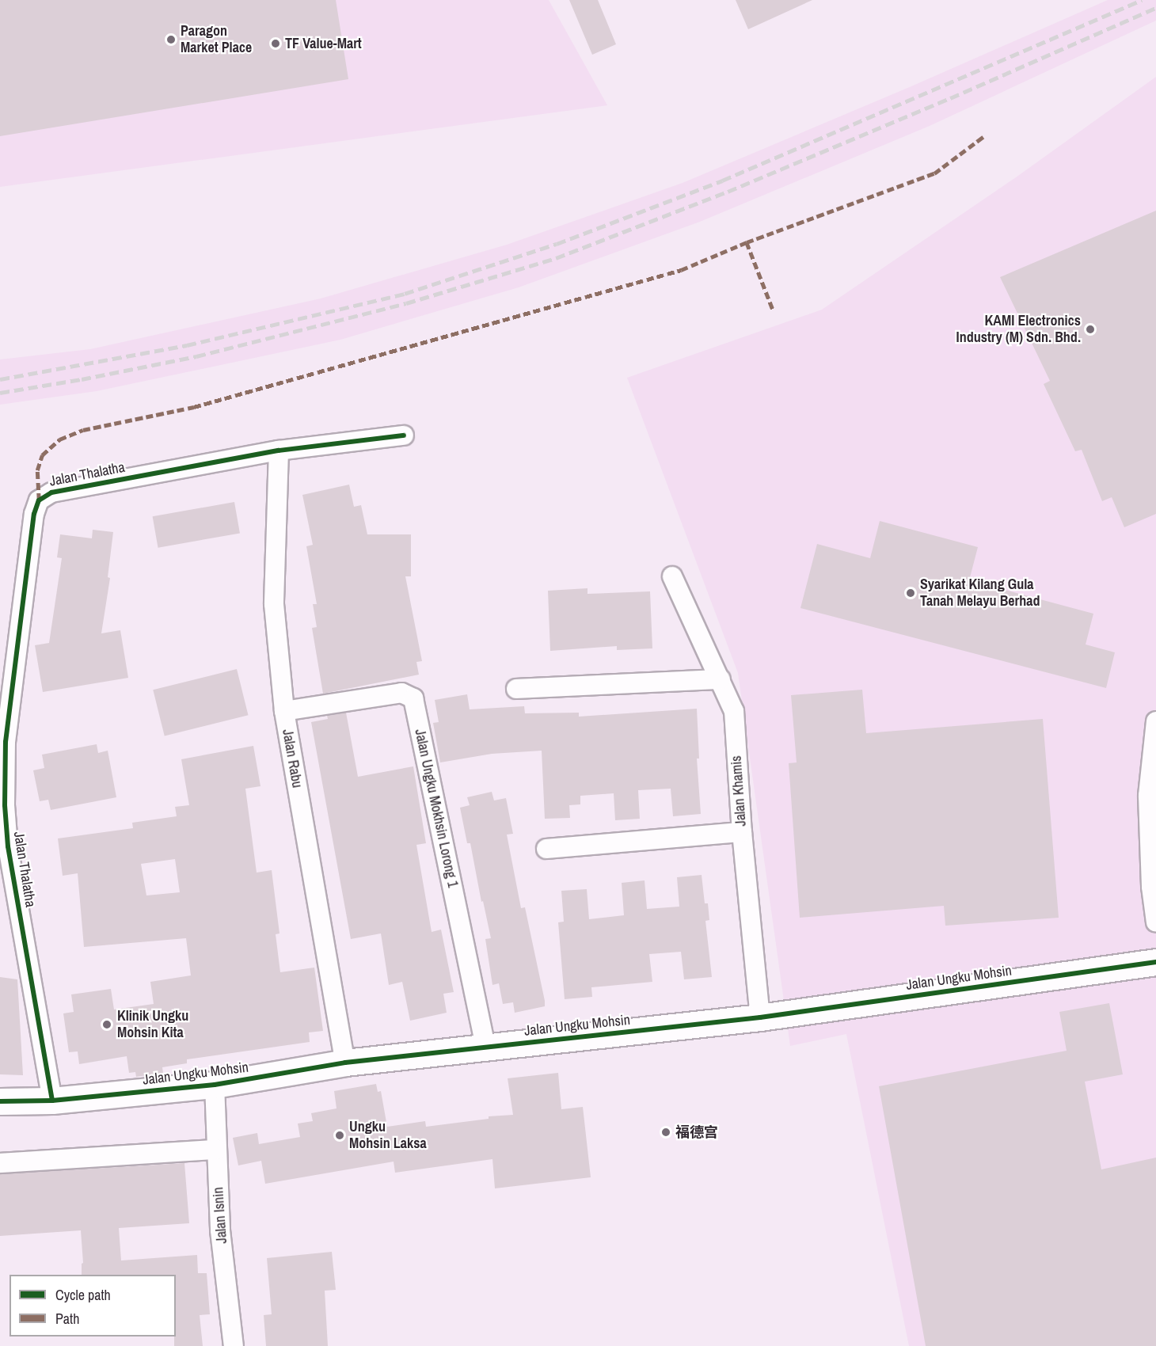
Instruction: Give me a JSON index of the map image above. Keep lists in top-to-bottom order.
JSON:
{
  "streets": {
    "street": [
      "Jalan Thalatha",
      "Jalan Rabu",
      "Jalan Khamis",
      "Jalan Ungku Mokhsin Lorong 1",
      "Jalan Ungku Mohsin",
      "Jalan Isnin"
    ]
  },
  "crossings": [
    ["Jalan Thalatha", "Jalan Rabu"],
    ["Jalan Thalatha", "Jalan Ungku Mohsin"],
    ["Jalan Rabu", "Jalan Ungku Mokhsin Lorong 1"],
    ["Jalan Rabu", "Jalan Ungku Mohsin"],
    ["Jalan Khamis", "Jalan Ungku Mohsin"],
    ["Jalan Ungku Mokhsin Lorong 1", "Jalan Ungku Mohsin"],
    ["Jalan Ungku Mohsin", "Jalan Isnin"]
  ],
  "places": [
    "Paragon Market Place",
    "TF Value-Mart",
    "KAMI Electronics Industry (M) Sdn. Bhd.",
    "Syarikat Kilang Gula Tanah Melayu Berhad",
    "Klinik Ungku Mohsin Kita",
    "福德宫",
    "Ungku Mohsin Laksa"
  ],
  "legend": ["Cycle path", "Path"]
}
